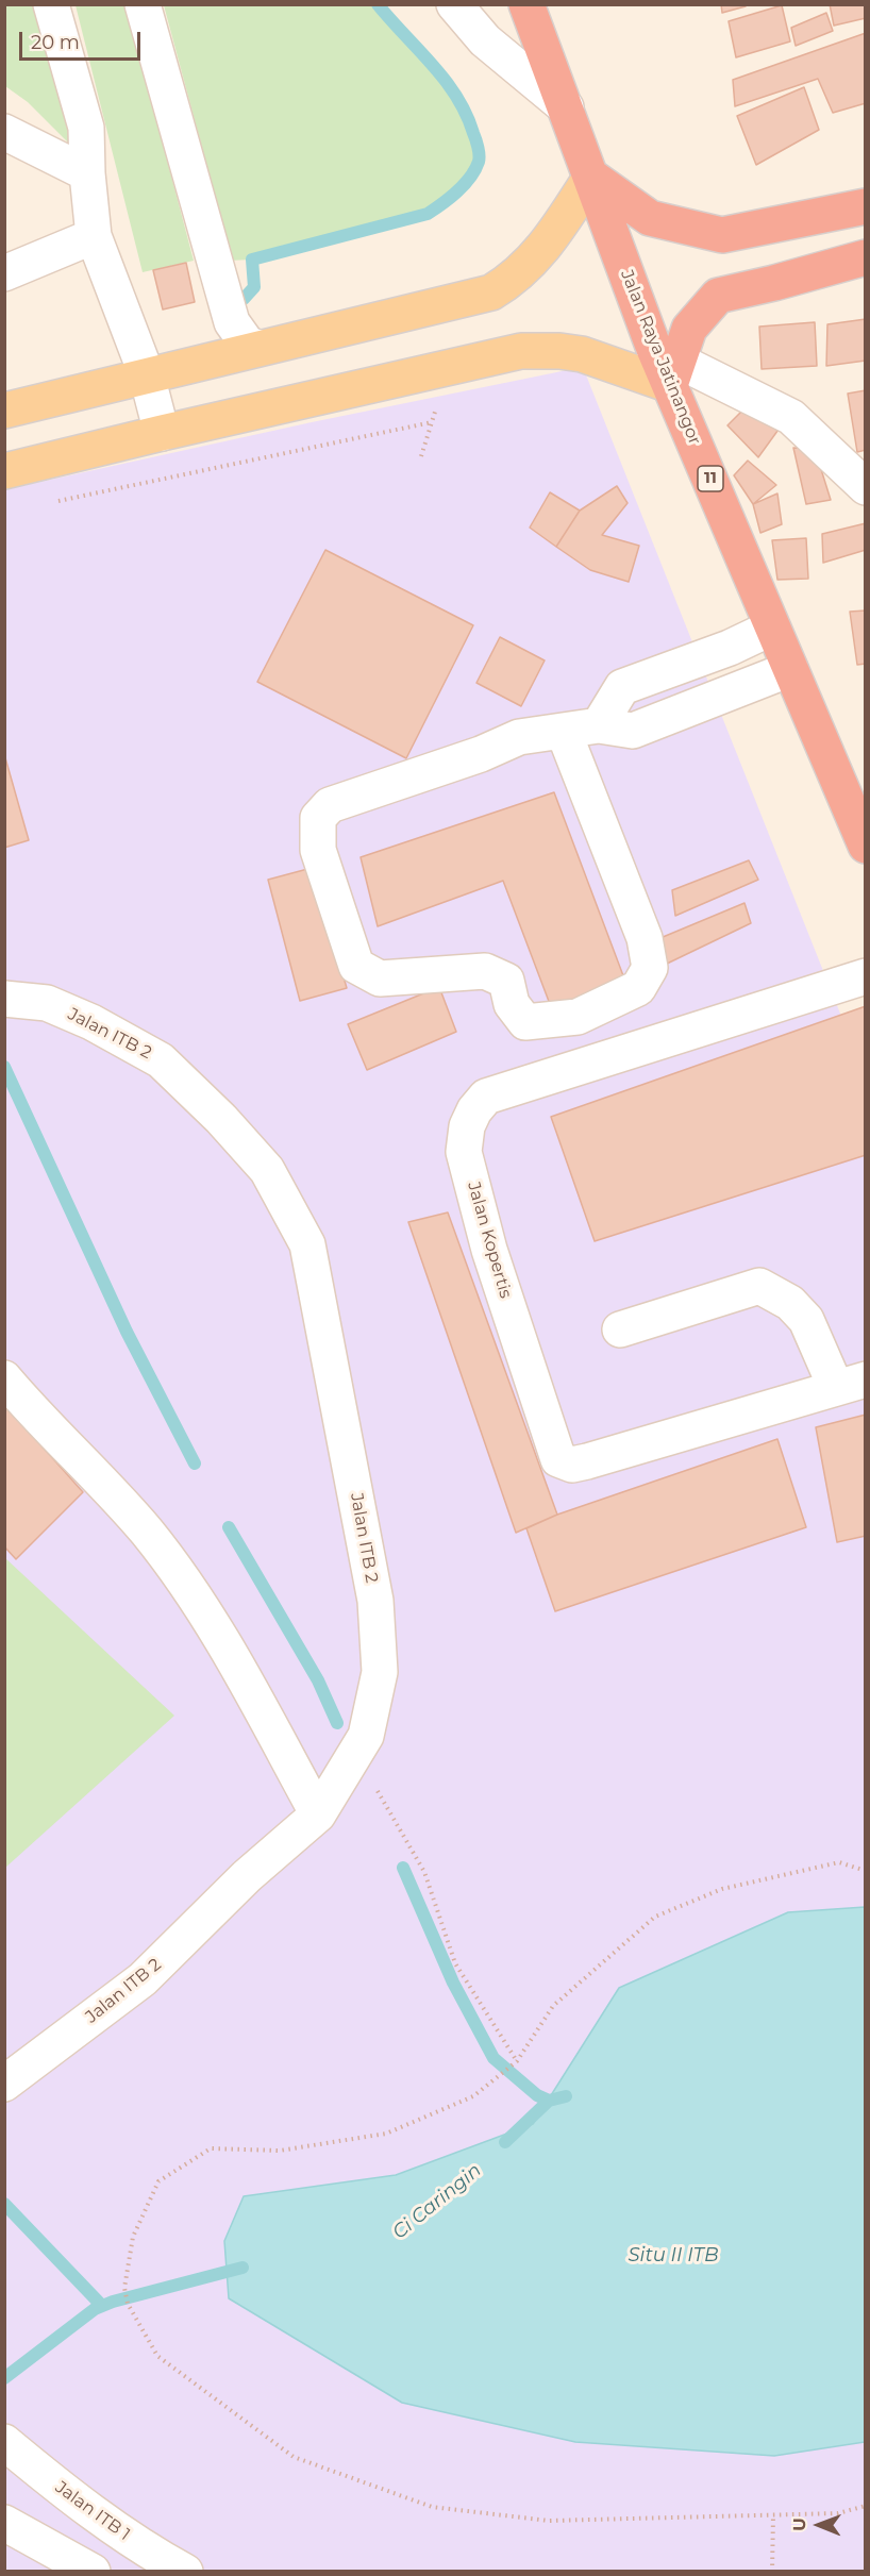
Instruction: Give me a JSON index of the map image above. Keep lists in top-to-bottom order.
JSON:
{
  "streets": {
    "highway": ["Jalan Raya Jatinangor", "11"],
    "street": ["Jalan ITB 2", "Jalan Kopertis", "Jalan ITB 1"]
  },
  "water": ["Ci Caringin", "Situ II ITB"],
  "scale_bar": "20 m",
  "north": "left"
}
